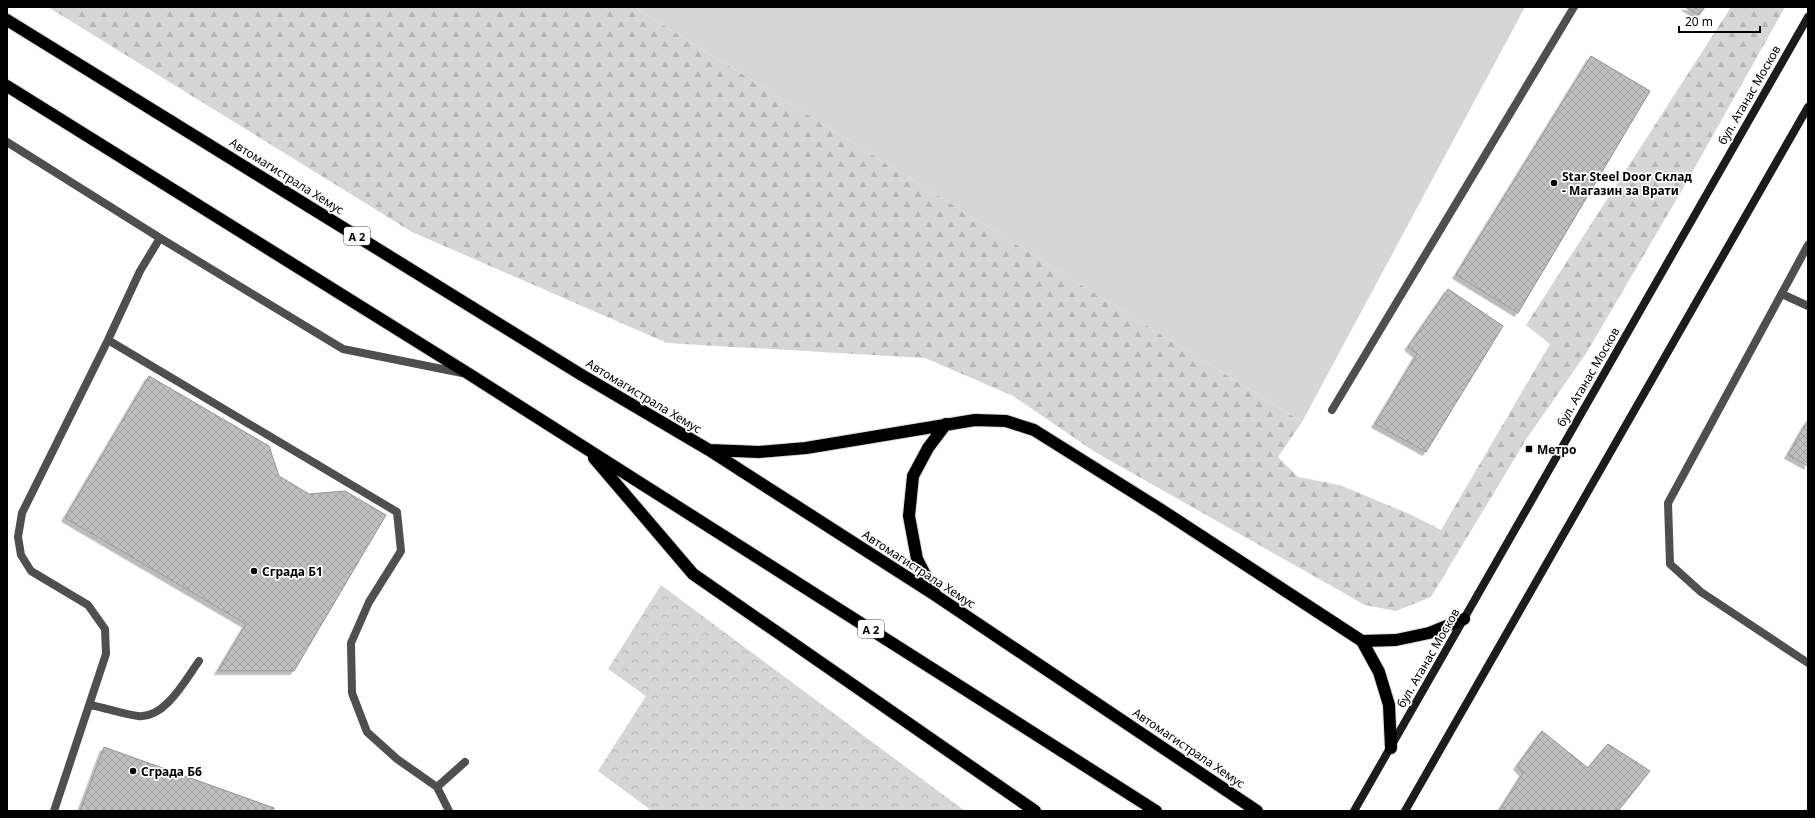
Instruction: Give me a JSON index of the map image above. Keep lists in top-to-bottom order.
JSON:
{
  "streets": {
    "highway": ["Автомагистрала Хемус", "A 2"],
    "main road": ["бул. Атанас Москов"]
  },
  "places": {
    "other": ["Star Steel Door Склад - Магазин за Врати", "Сграда Б1", "Сграда Б6"],
    "transit": ["Метро"]
  },
  "scale_bar": "20 m"
}
